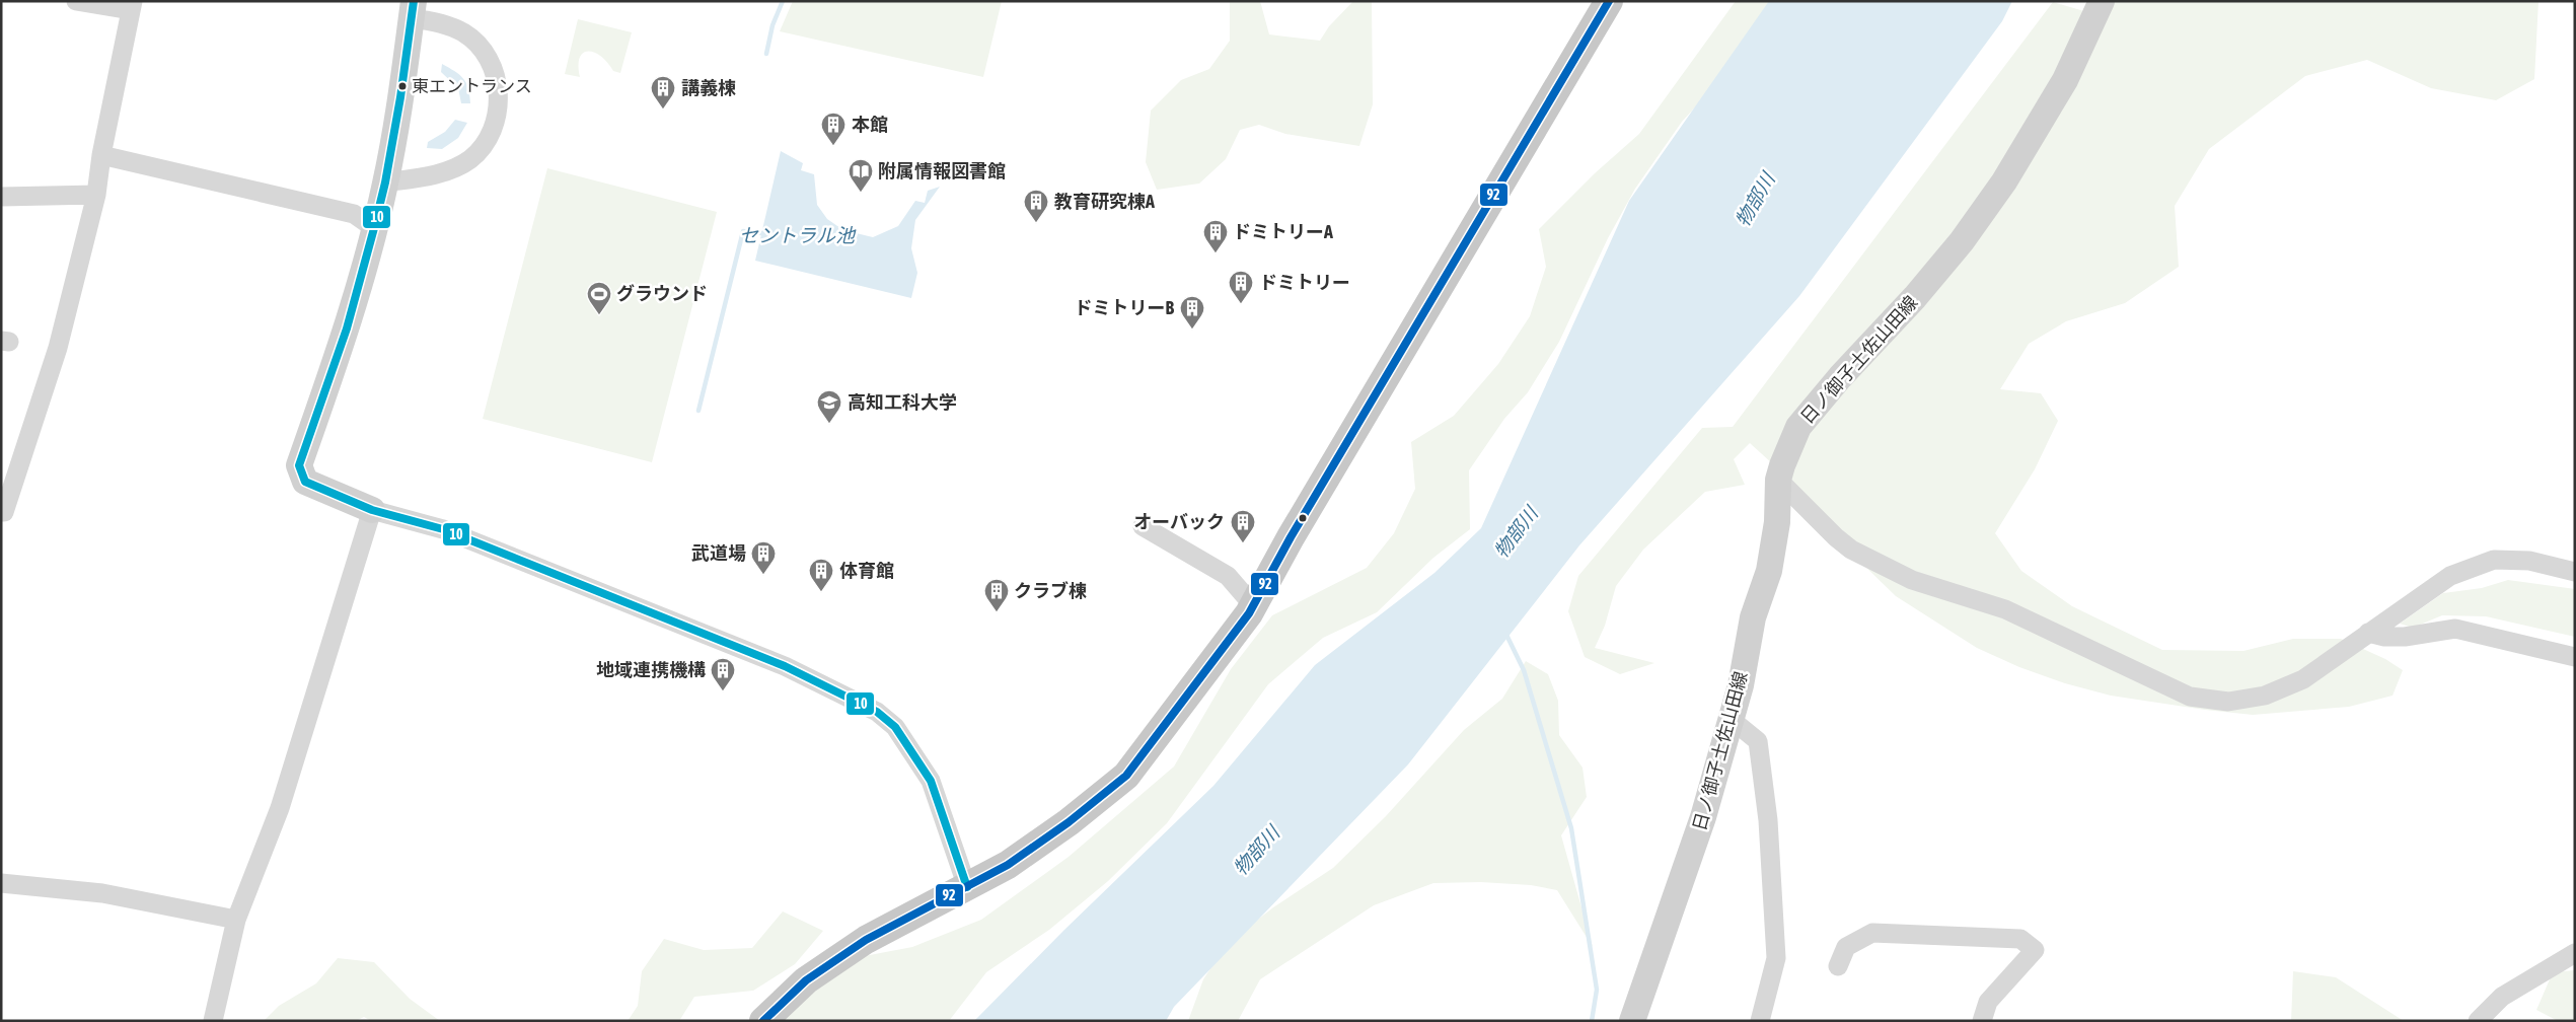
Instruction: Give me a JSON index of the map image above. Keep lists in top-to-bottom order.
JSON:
{
  "streets": {
    "main road": ["日ノ御子土佐山田線"]
  },
  "water": ["物部川", "セントラル池"],
  "places": {
    "other": ["東エントランス"],
    "building": [
      "講義棟",
      "本館",
      "教育研究棟A",
      "ドミトリーA",
      "ドミトリー",
      "ドミトリーB",
      "オーバック",
      "武道場",
      "体育館",
      "クラブ棟",
      "地域連携機構"
    ],
    "library": ["附属情報図書館"],
    "sports": ["グラウンド"],
    "school or university": ["高知工科大学"]
  },
  "lines": ["transit line 10", "transit line 92"]
}
